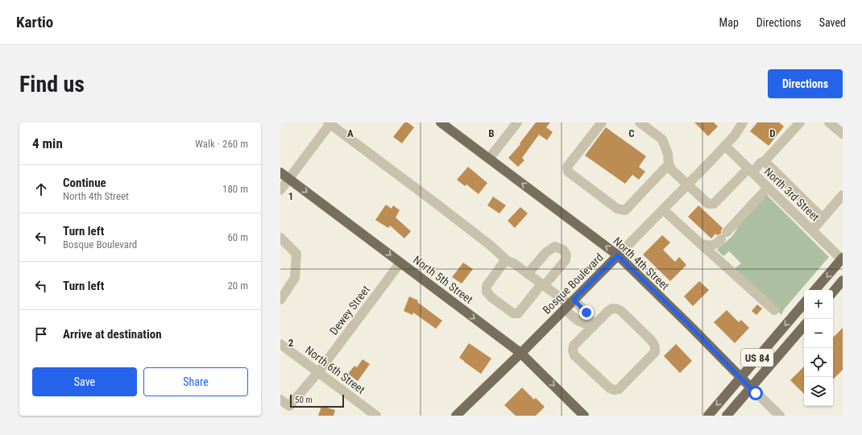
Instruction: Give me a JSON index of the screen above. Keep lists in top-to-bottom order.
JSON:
{
  "streets": {
    "main road": [
      "North 4th Street",
      "North 5th Street",
      "Bosque Boulevard",
      "US 84"
    ],
    "street": ["North 3rd Street", "Dewey Street", "North 6th Street"]
  },
  "crossings": [
    ["North 3rd Street", "Bosque Boulevard"],
    ["North 4th Street", "Bosque Boulevard"],
    ["North 4th Street", "US 84"],
    ["North 5th Street", "Bosque Boulevard"],
    ["North 5th Street", "Dewey Street"],
    ["Dewey Street", "North 6th Street"]
  ],
  "one_way": ["North 4th Street", "North 5th Street"],
  "scale_bar": "50 m",
  "page": {
    "header": "Kartio",
    "nav": ["Map", "Directions", "Saved"],
    "buttons": [
      "Directions",
      ["Save", "Share"]
    ],
    "title": "Find us",
    "heading": ["4 min", "Walk · 260 m"],
    "list": [
      ["Continue", "North 4th Street", "180 m"],
      ["Turn left", "Bosque Boulevard", "60 m"],
      ["Turn left", "20 m"],
      "Arrive at destination"
    ],
    "map_buttons": ["+", "−"],
    "scale": "50 m"
  },
  "grid": {
    "columns": [
      "A",
      "B",
      "C",
      "D"
    ],
    "rows": ["1", "2"]
  }
}
